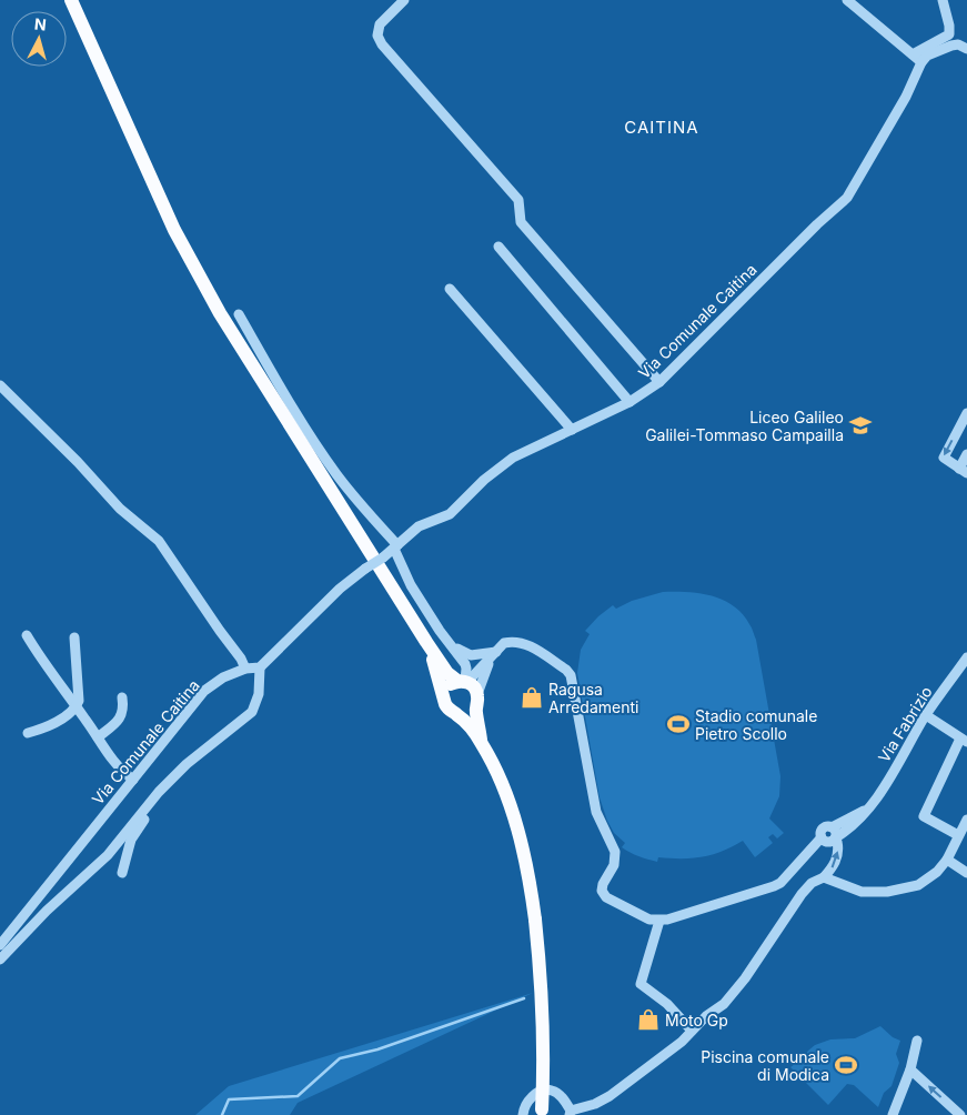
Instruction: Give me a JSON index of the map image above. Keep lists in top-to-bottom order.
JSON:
{
  "streets": {
    "street": ["Via Comunale Caitina", "Via Fabrizio"]
  },
  "districts": ["CAITINA"],
  "places": {
    "school or university": ["Liceo Galileo Galilei-Tommaso Campailla"],
    "shop": ["Ragusa Arredamenti", "Moto Gp"],
    "sports": ["Stadio comunale Pietro Scollo", "Piscina comunale di Modica"]
  },
  "north": "top"
}
